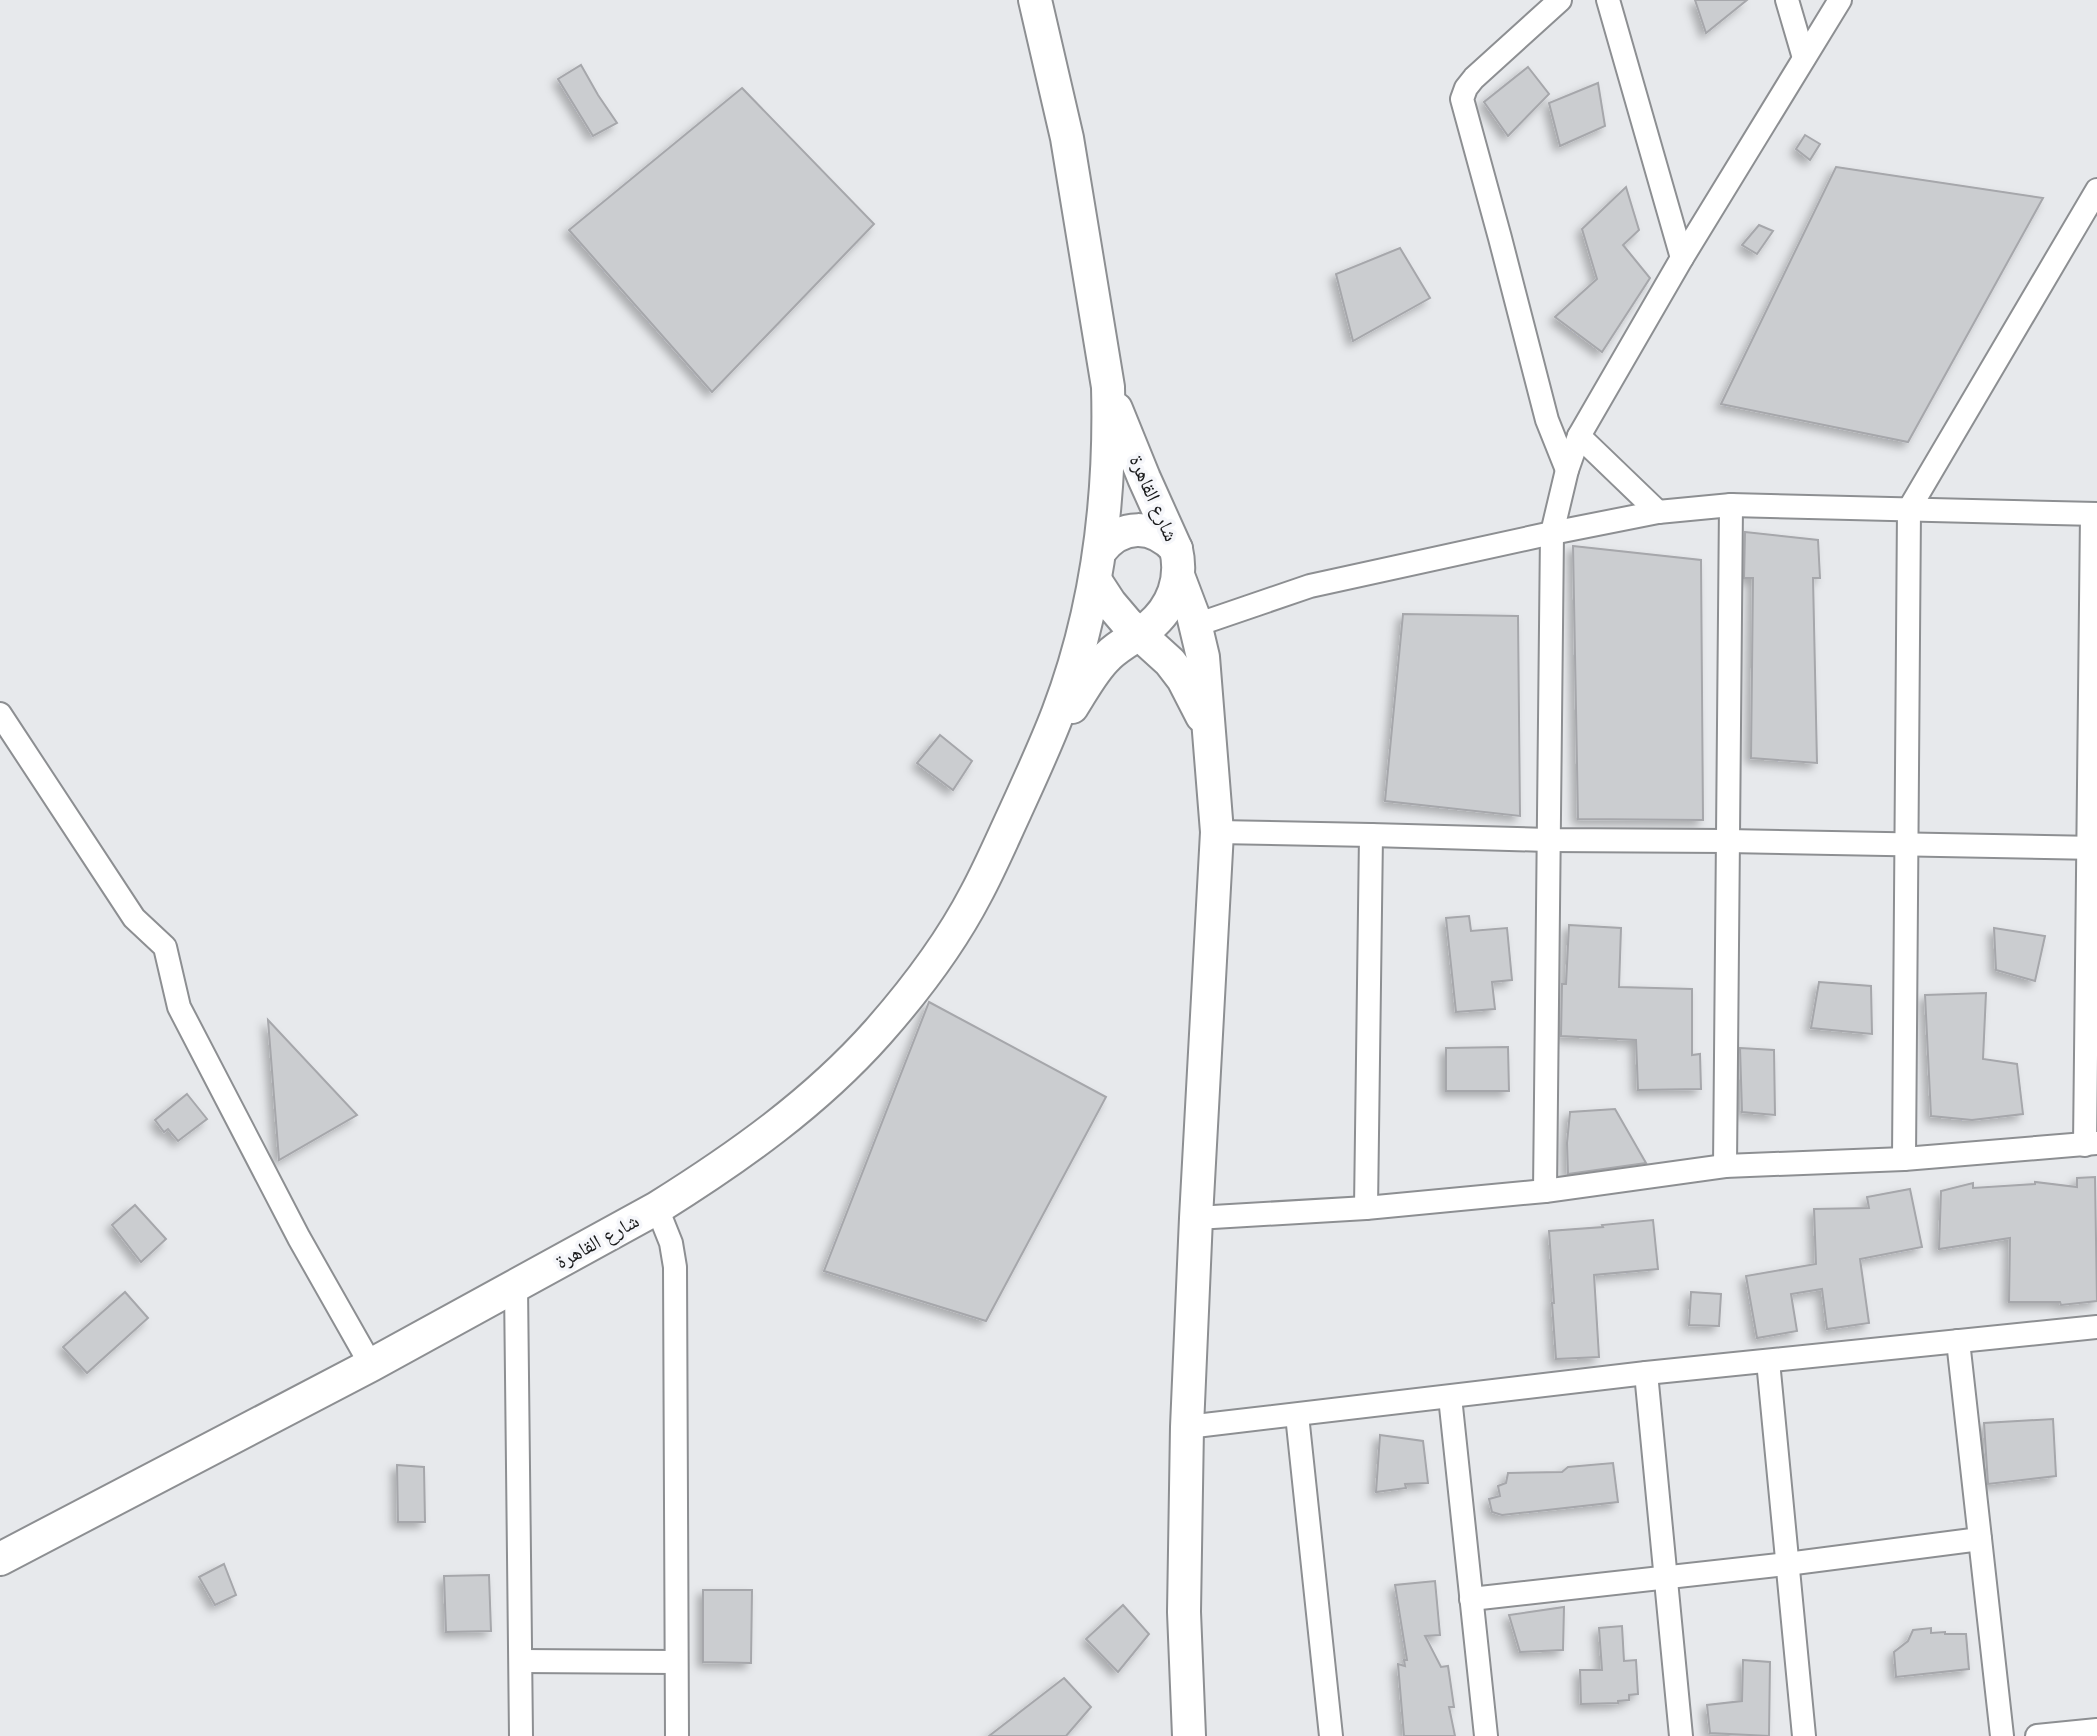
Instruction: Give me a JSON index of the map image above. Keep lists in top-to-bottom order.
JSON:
{
  "streets": {
    "main road": ["شارع القاهرة"]
  }
}
